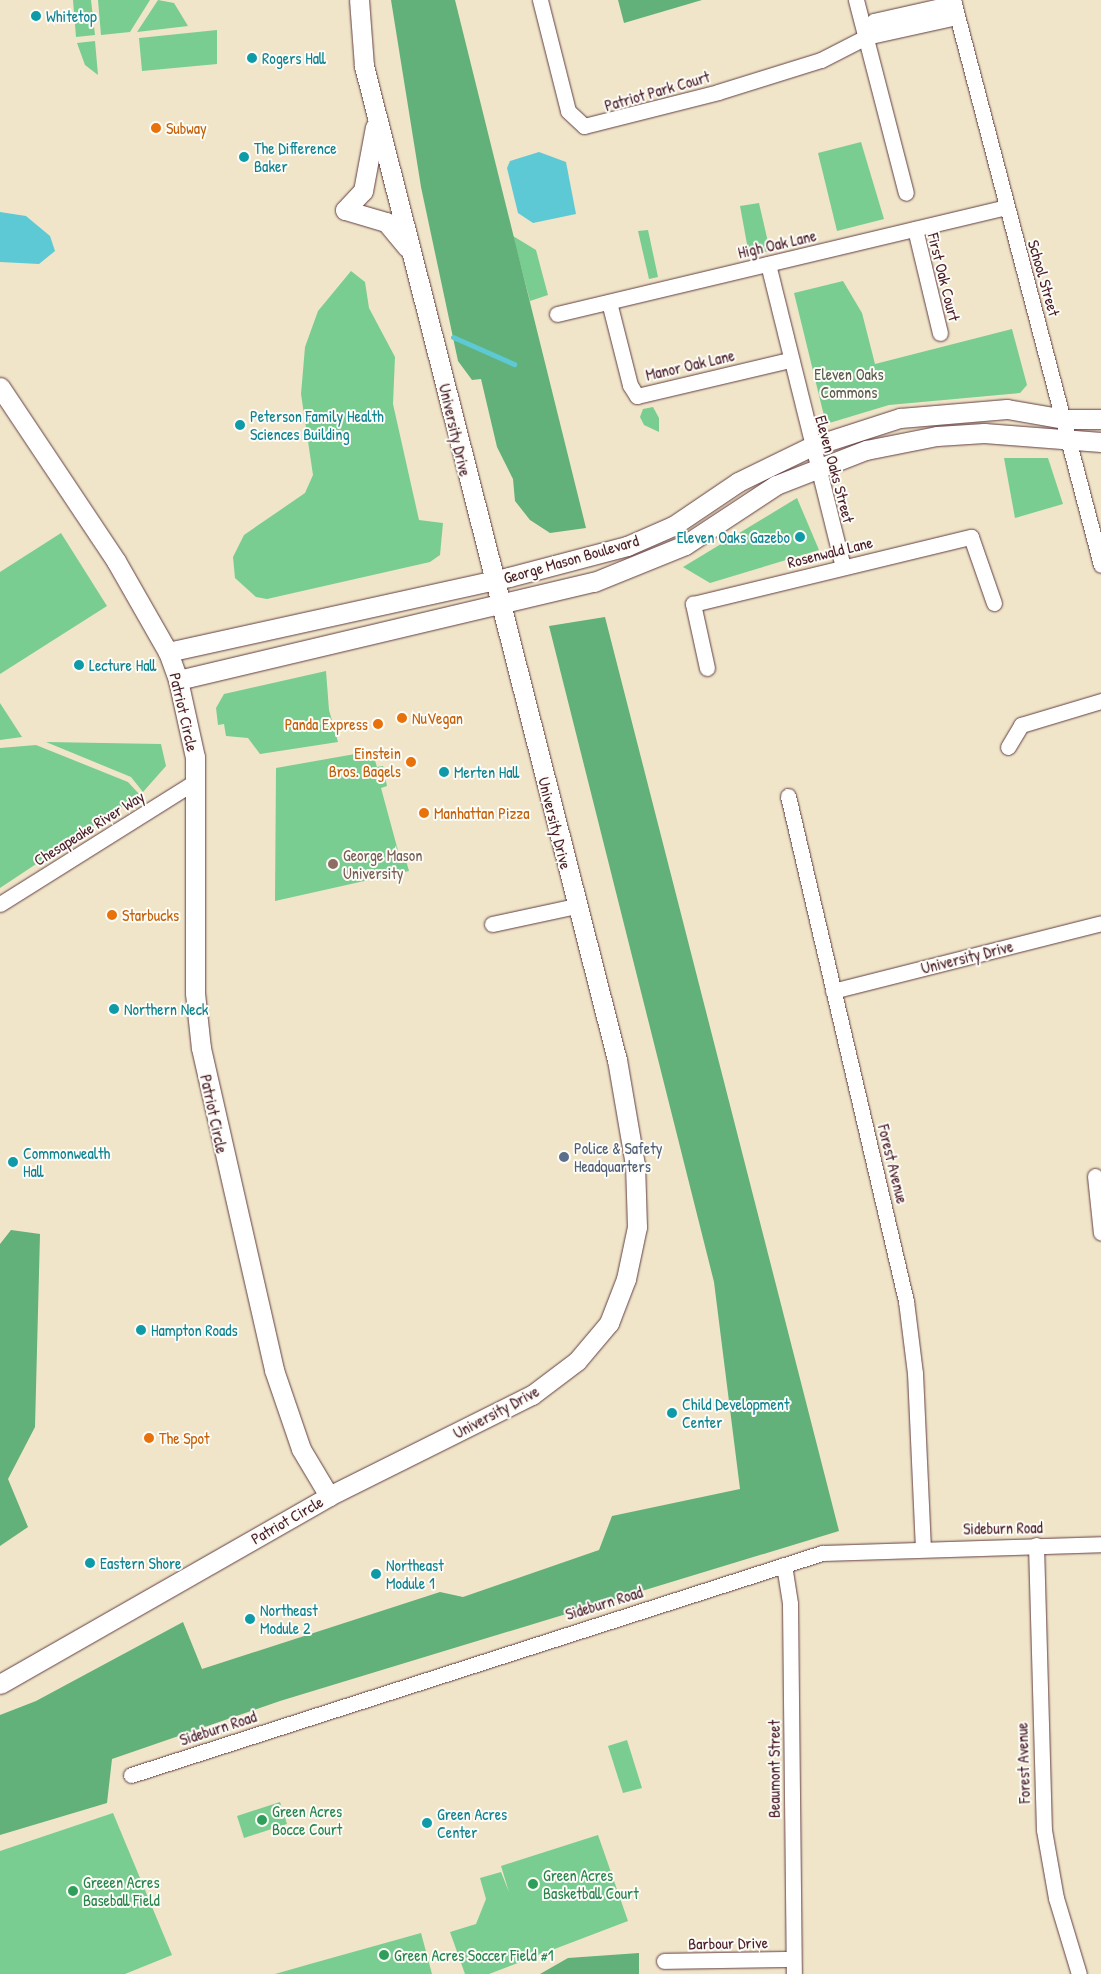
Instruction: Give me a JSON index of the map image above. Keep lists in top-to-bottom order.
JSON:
{
  "streets": {
    "street": [
      "Patriot Park Court",
      "High Oak Lane",
      "First Oak Court",
      "School Street",
      "Manor Oak Lane",
      "University Drive",
      "Eleven Oaks Street",
      "Rosenwald Lane",
      "George Mason Boulevard",
      "Patriot Circle",
      "Chesapeake River Way",
      "Forest Avenue",
      "Sideburn Road",
      "Beaumont Street",
      "Barbour Drive"
    ]
  },
  "crossings": [
    ["Patriot Park Court", "School Street"],
    ["High Oak Lane", "First Oak Court"],
    ["High Oak Lane", "School Street"],
    ["High Oak Lane", "Manor Oak Lane"],
    ["High Oak Lane", "Eleven Oaks Street"],
    ["School Street", "George Mason Boulevard"],
    ["Manor Oak Lane", "Eleven Oaks Street"],
    ["University Drive", "George Mason Boulevard"],
    ["University Drive", "Patriot Circle"],
    ["University Drive", "Forest Avenue"],
    ["Eleven Oaks Street", "Rosenwald Lane"],
    ["Eleven Oaks Street", "George Mason Boulevard"],
    ["George Mason Boulevard", "Patriot Circle"],
    ["Patriot Circle", "Chesapeake River Way"],
    ["Forest Avenue", "Sideburn Road"],
    ["Sideburn Road", "Beaumont Street"],
    ["Beaumont Street", "Barbour Drive"]
  ],
  "parks": ["Eleven Oaks Commons"],
  "places": [
    "Whitetop",
    "Rogers Hall",
    "Subway",
    "The Difference Baker",
    "Peterson Family Health Sciences Building",
    "Eleven Oaks Gazebo",
    "Lecture Hall",
    "NuVegan",
    "Panda Express",
    "Einstein Bros. Bagels",
    "Merten Hall",
    "Manhattan Pizza",
    "George Mason University",
    "Starbucks",
    "Northern Neck",
    "Police & Safety Headquarters",
    "Commonwealth Hall",
    "Hampton Roads",
    "Child Development Center",
    "The Spot",
    "Eastern Shore",
    "Northeast Module 1",
    "Northeast Module 2",
    "Green Acres Bocce Court",
    "Green Acres Center",
    "Green Acres Basketball Court",
    "Greeen Acres Baseball Field",
    "Green Acres Soccer Field #1"
  ]
}
